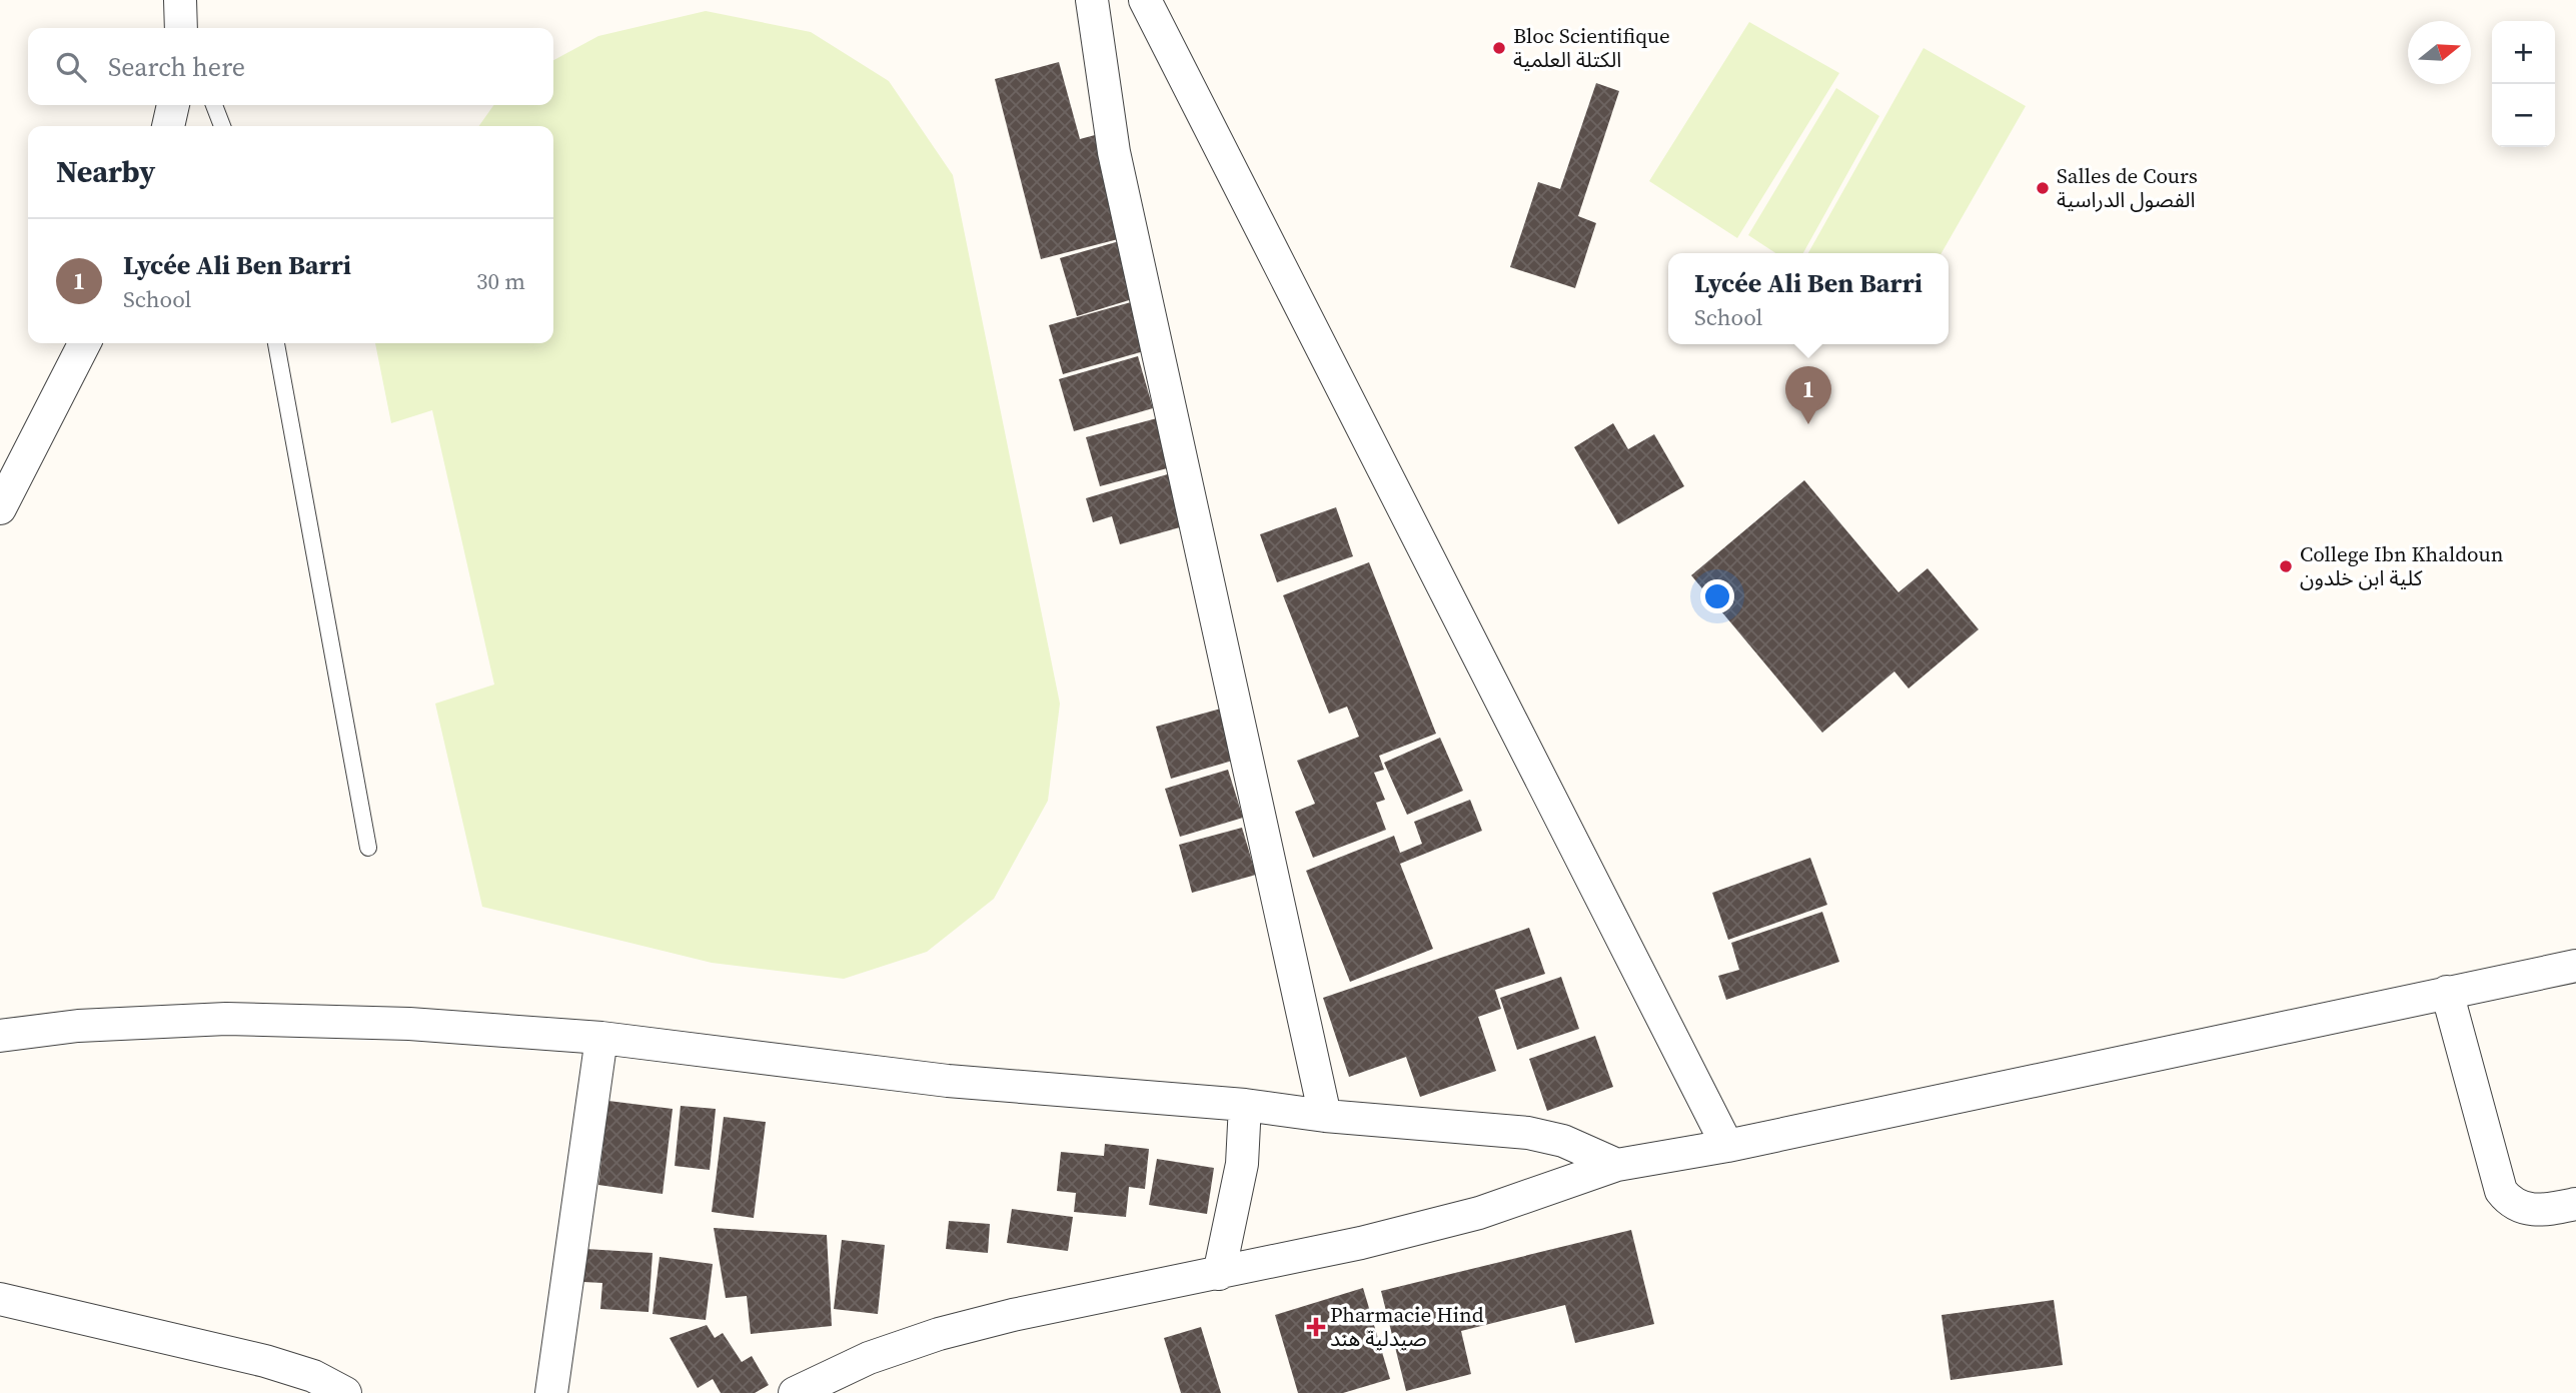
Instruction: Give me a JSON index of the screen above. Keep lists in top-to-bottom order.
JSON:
{
  "places": {
    "other": ["Bloc Scientifique الكتلة العلمية", "Salles de Cours الفصول الدراسية", "College Ibn Khaldoun كلية ابن خلدون"],
    "health": ["Pharmacie Hind صيدلية هند"]
  },
  "north": "right",
  "page": {
    "map_buttons": ["+", "−"],
    "search": "Search here",
    "heading": "Nearby",
    "list": [
      {
        "mark": "1",
        "name": "Lycée Ali Ben Barri",
        "note": "School",
        "value": "30 m"
      }
    ],
    "popup": ["Lycée Ali Ben Barri", "School"],
    "pins": "1"
  }
}
